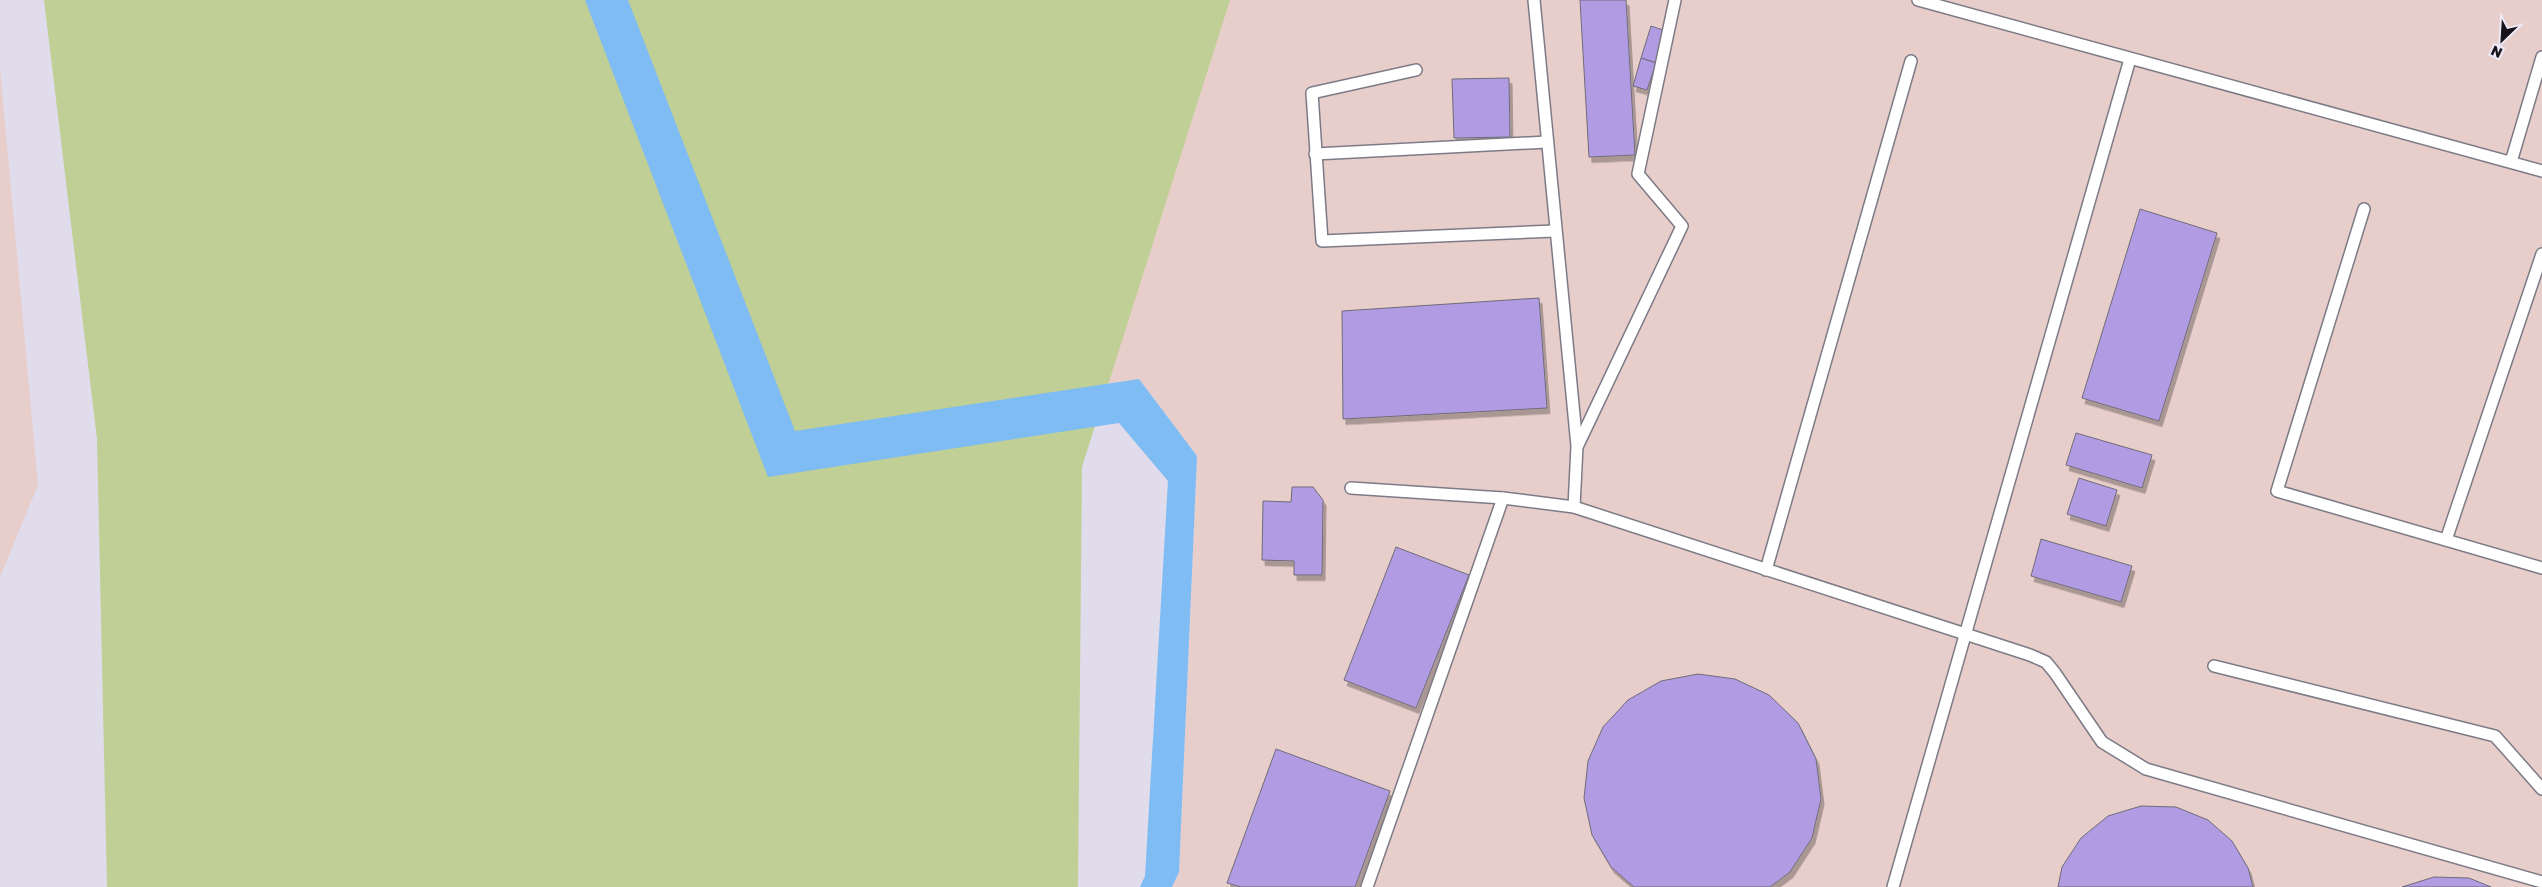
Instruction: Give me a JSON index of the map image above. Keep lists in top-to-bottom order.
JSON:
{
  "north": "bottom left"
}
